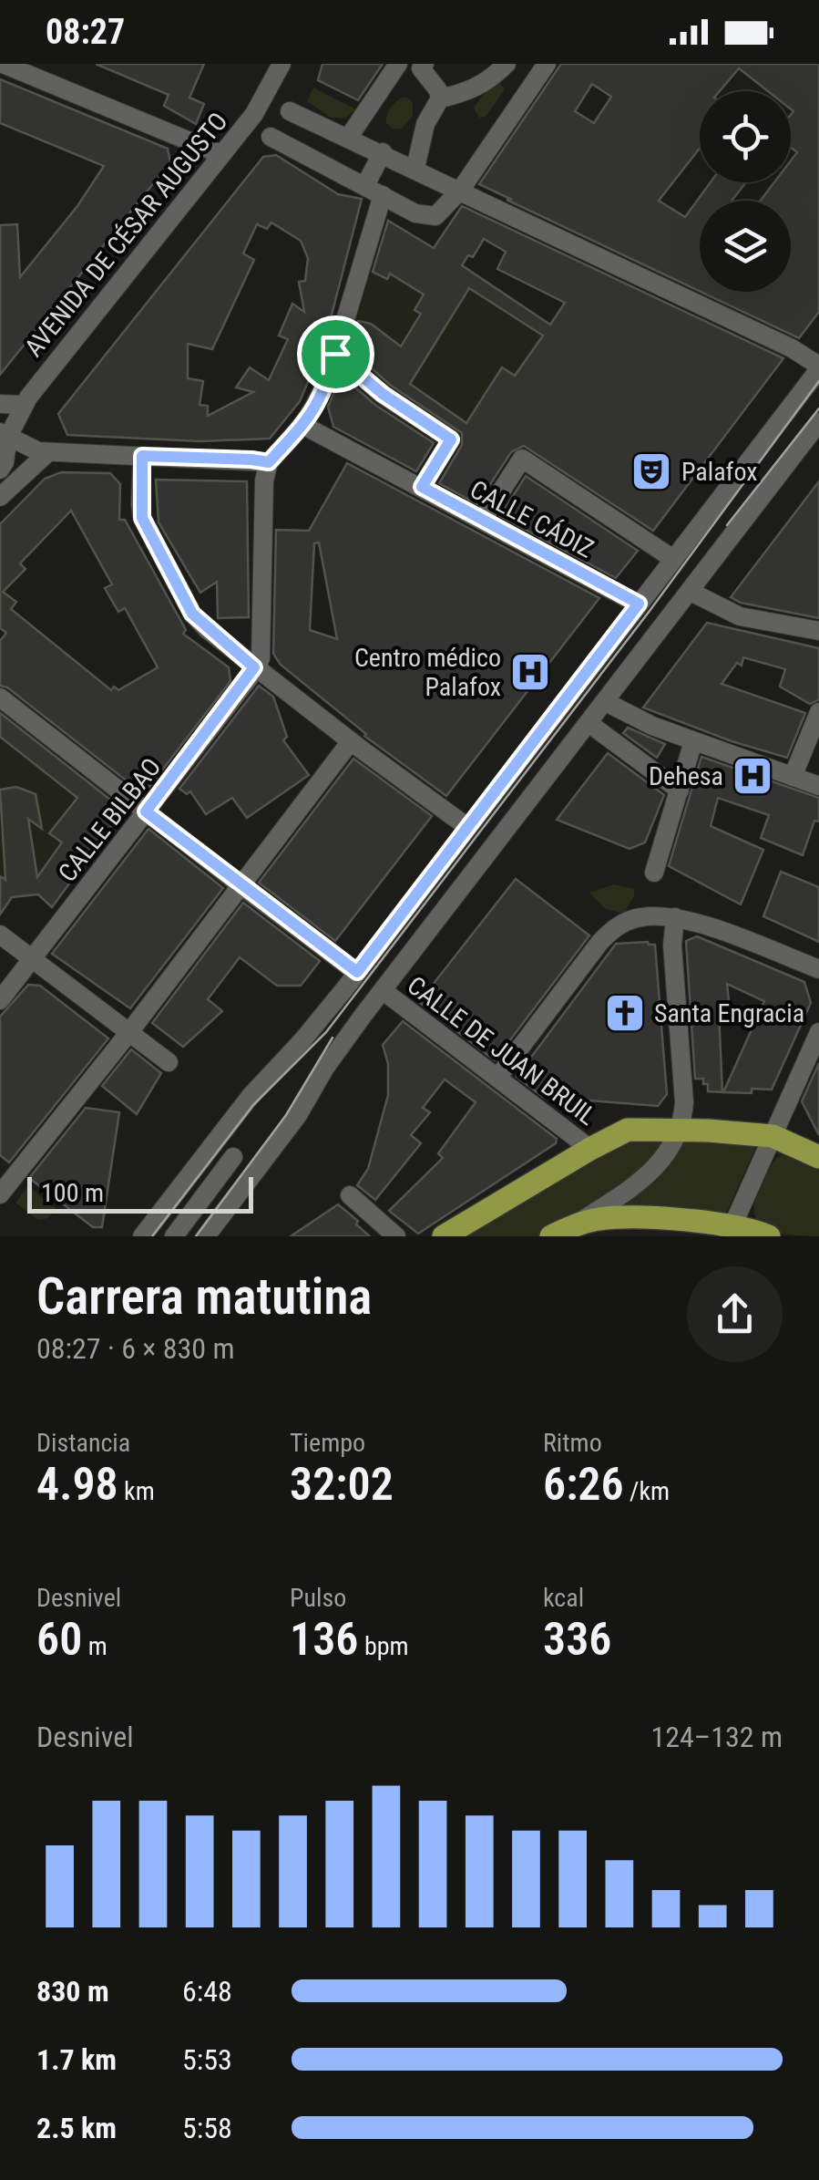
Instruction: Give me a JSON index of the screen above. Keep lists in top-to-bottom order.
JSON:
{
  "streets": {
    "street": [
      "AVENIDA DE CÉSAR AUGUSTO",
      "CALLE CÁDIZ",
      "CALLE BILBAO",
      "CALLE DE JUAN BRUIL"
    ]
  },
  "places": {
    "theatre": ["Palafox"],
    "hospital": ["Centro médico Palafox", "Dehesa"],
    "church": ["Santa Engracia"]
  },
  "scale_bar": "100 m",
  "page": {
    "status": "08:27",
    "scale": "100 m",
    "heading": ["Carrera matutina", "08:27 · 6 × 830 m"],
    "stats": [
      ["Distancia", "4.98 km"],
      ["Tiempo", "32:02"],
      ["Ritmo", "6:26 /km"],
      ["Desnivel", "60 m"],
      ["Pulso", "136 bpm"],
      ["kcal", "336"]
    ],
    "chart": ["Desnivel", "124–132 m"],
    "list": [
      {
        "name": "830 m",
        "note": "6:48"
      },
      {
        "name": "1.7 km",
        "note": "5:53"
      },
      {
        "name": "2.5 km",
        "note": "5:58"
      }
    ]
  }
}
